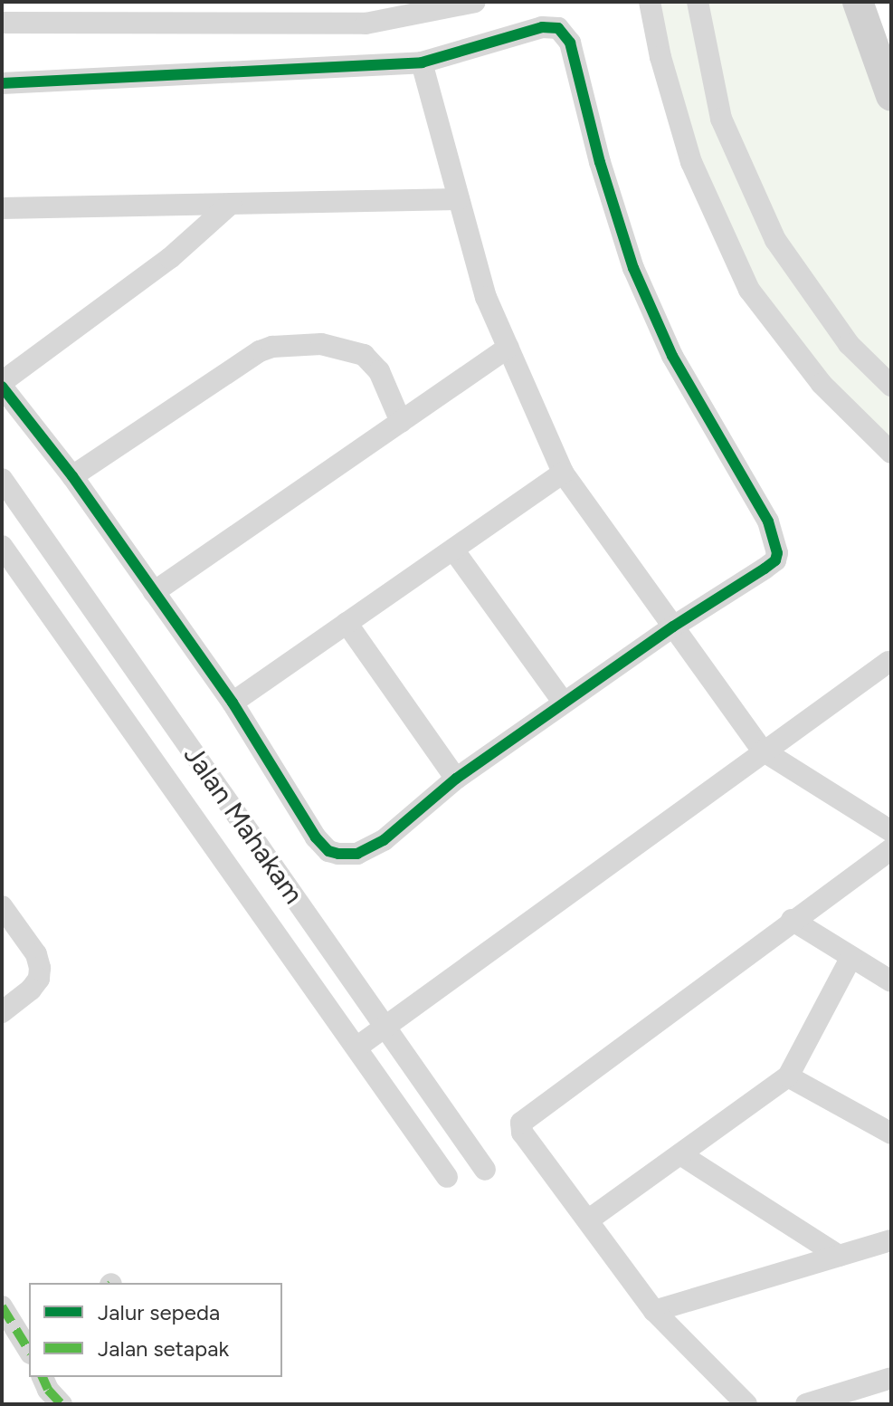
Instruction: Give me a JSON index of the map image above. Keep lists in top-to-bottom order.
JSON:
{
  "streets": {
    "street": ["Jalan Mahakam"]
  },
  "legend": ["Jalur sepeda", "Jalan setapak"]
}
